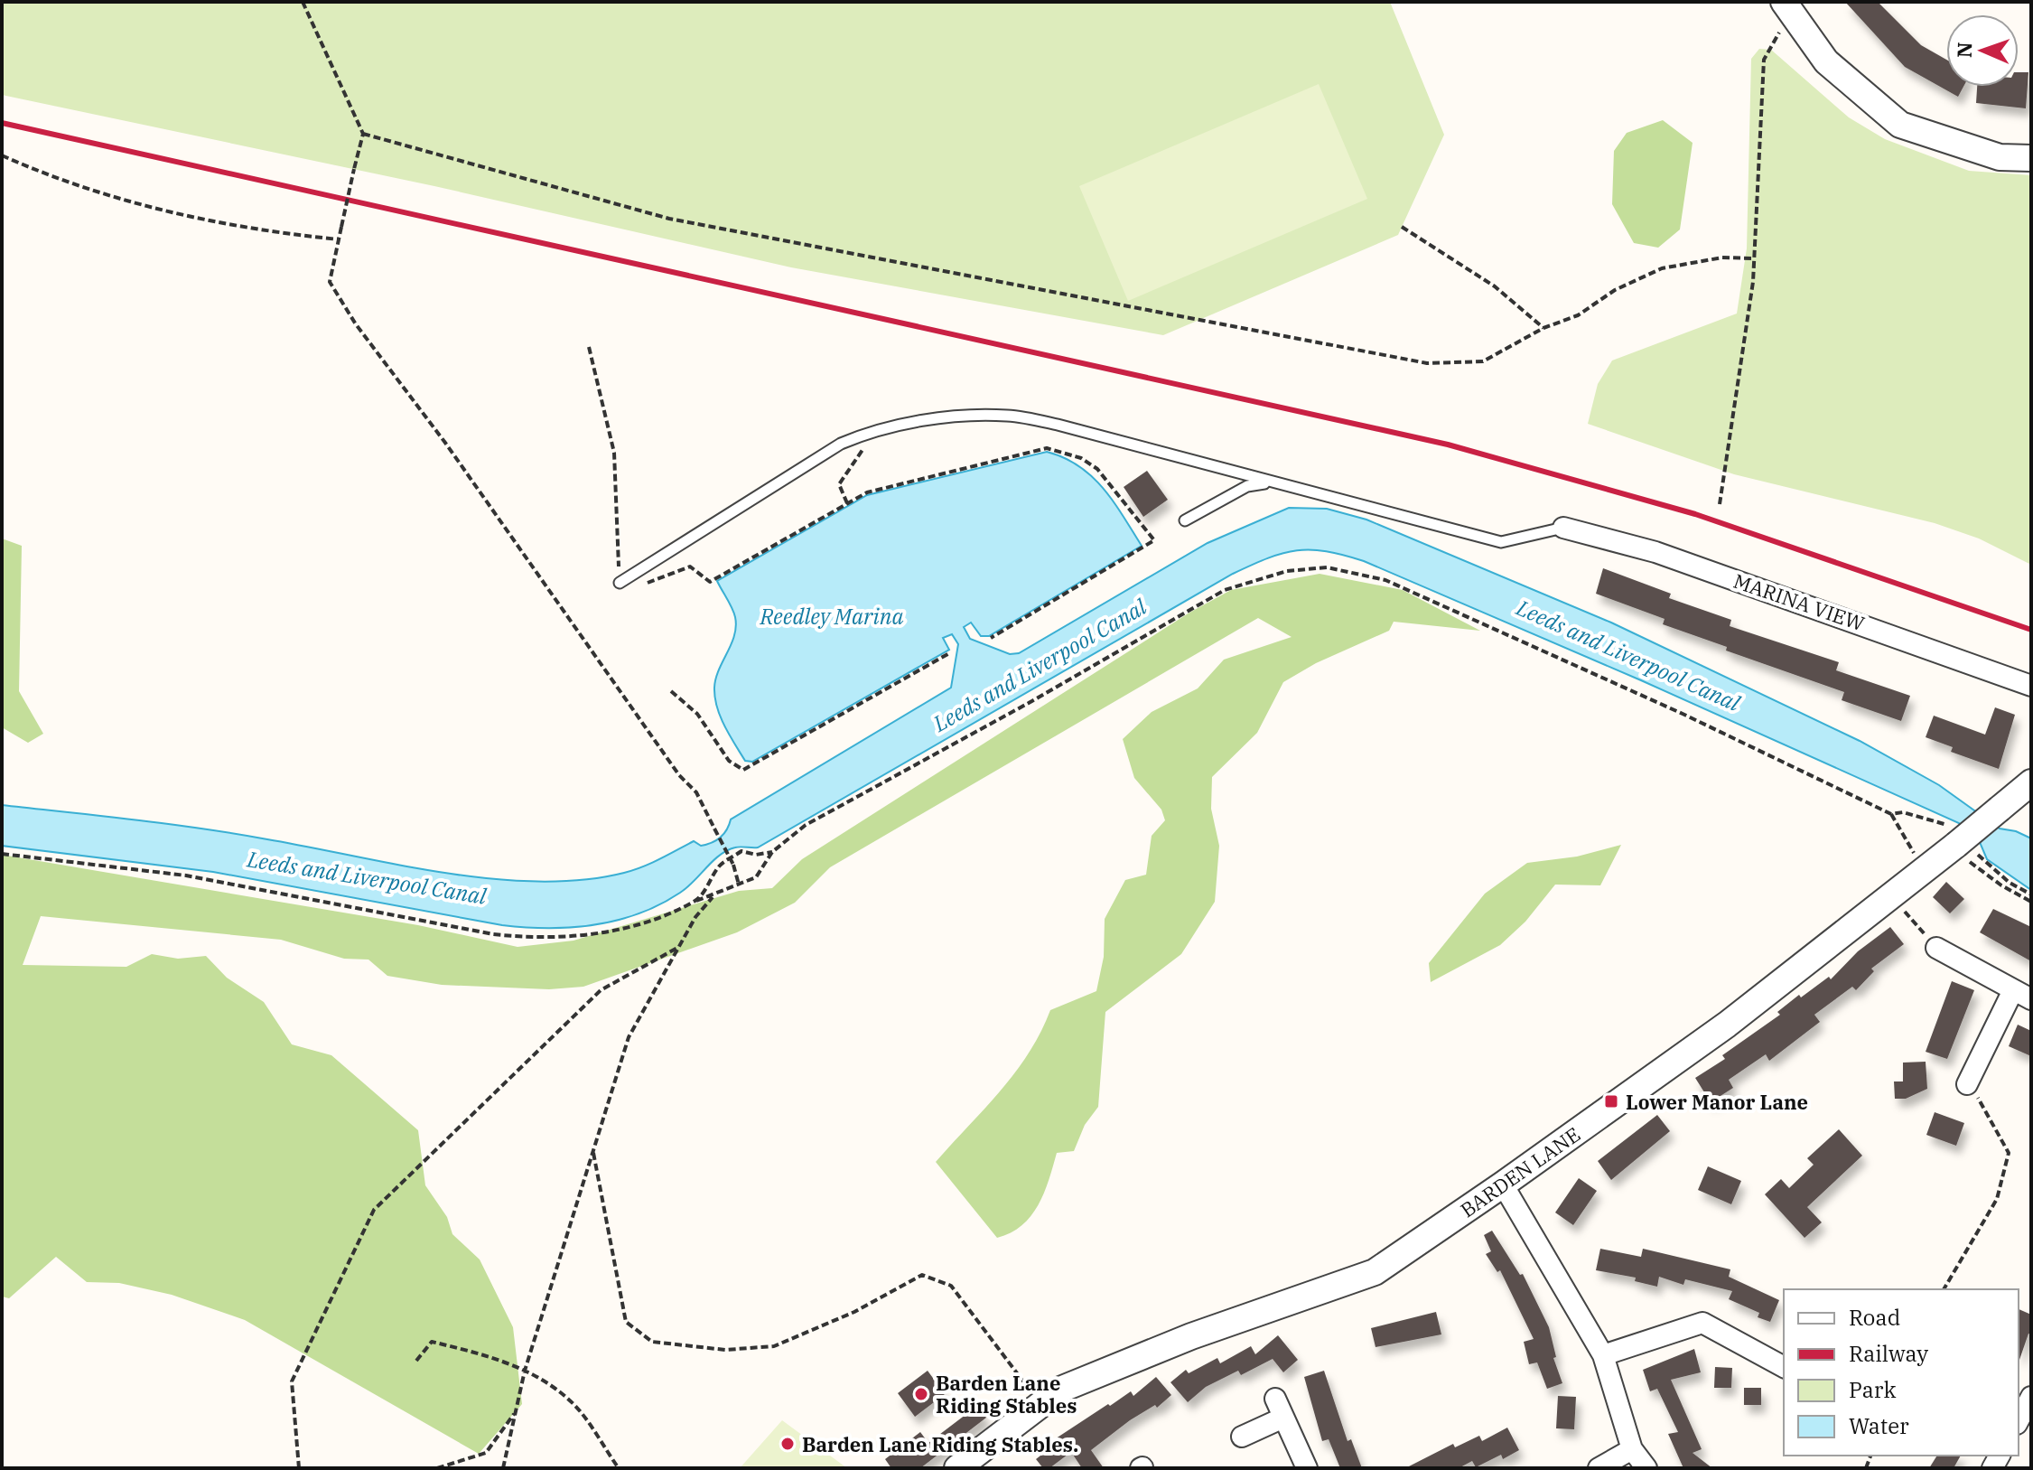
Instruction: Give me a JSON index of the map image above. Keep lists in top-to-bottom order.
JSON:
{
  "streets": {
    "street": ["MARINA VIEW", "BARDEN LANE"]
  },
  "water": ["Reedley Marina", "Leeds and Liverpool Canal"],
  "places": {
    "transit": ["Lower Manor Lane"],
    "other": ["Barden Lane Riding Stables", "Barden Lane Riding Stables."]
  },
  "legend": [
    "Road",
    "Railway",
    "Park",
    "Water"
  ],
  "north": "left"
}
